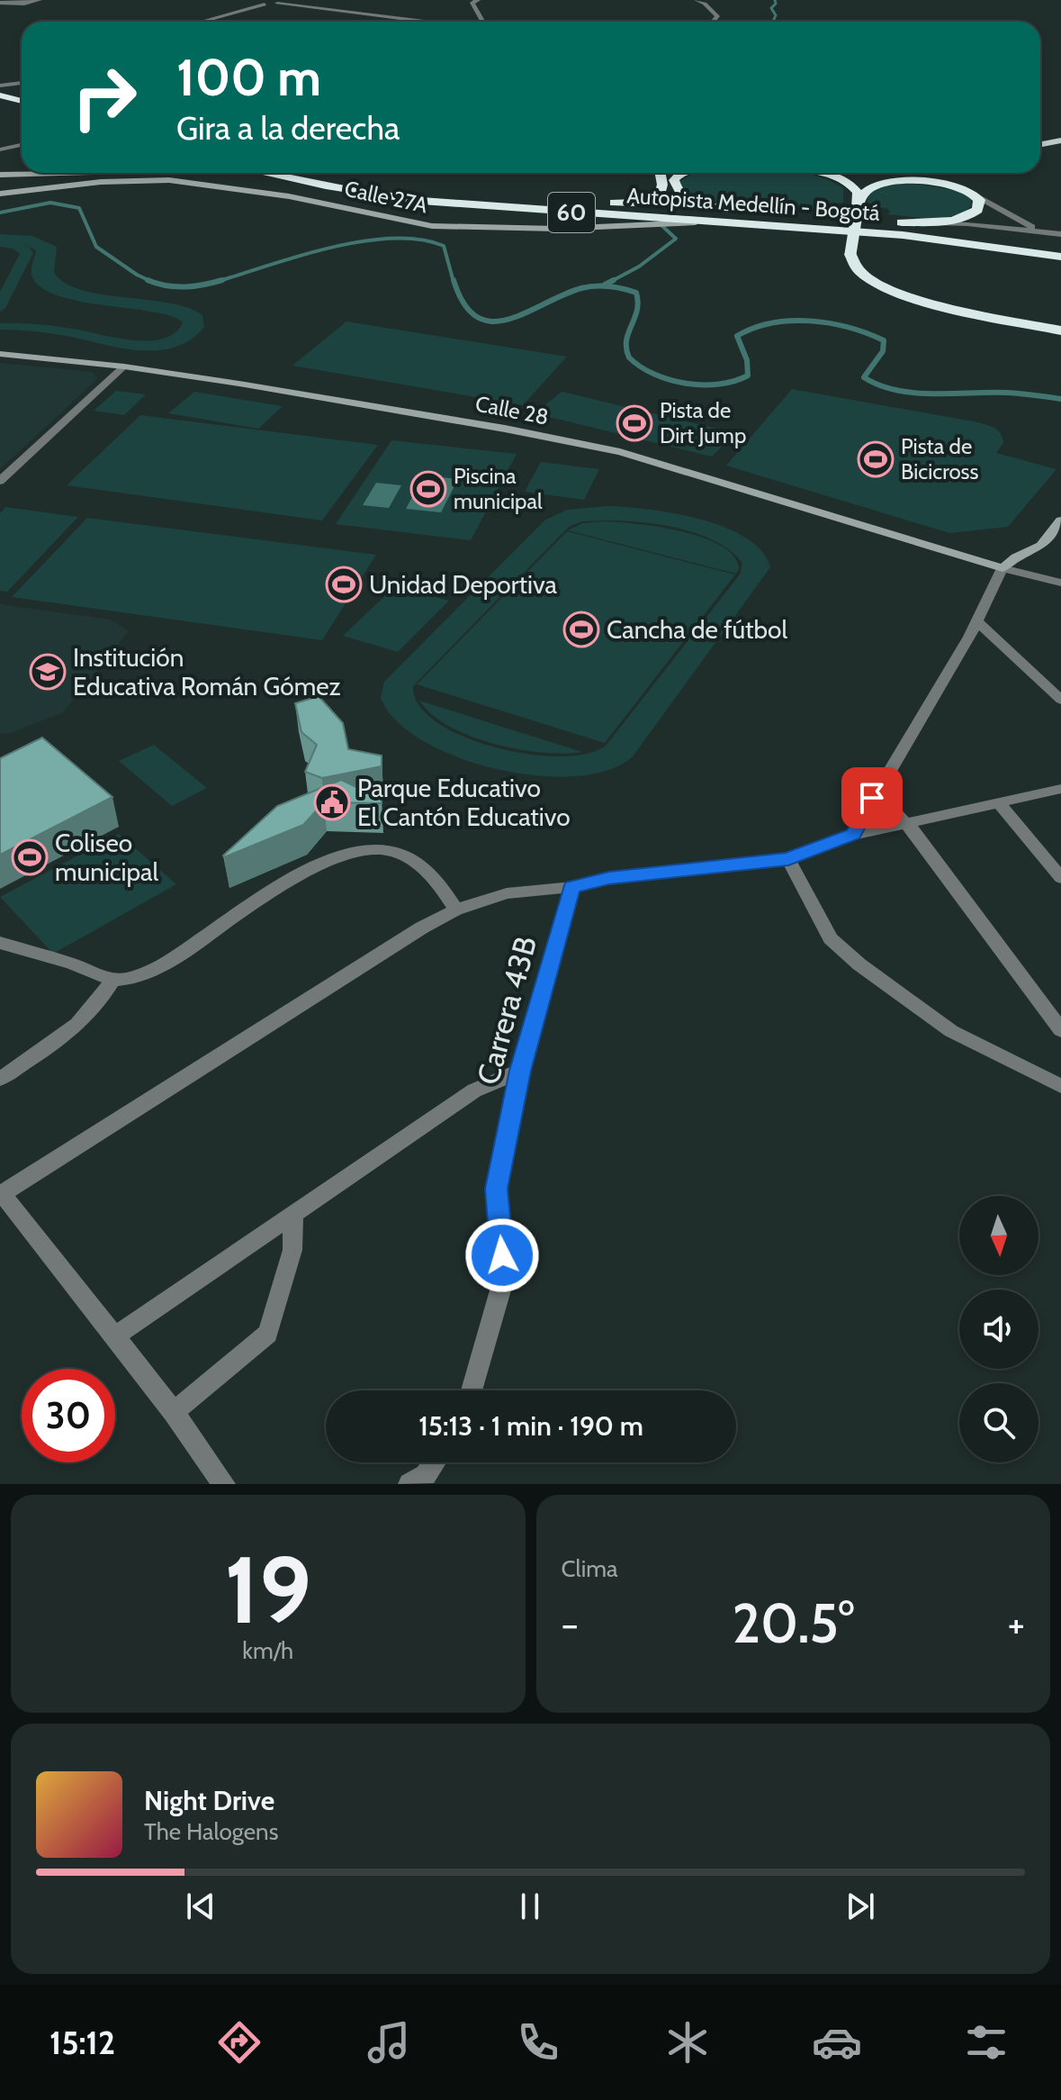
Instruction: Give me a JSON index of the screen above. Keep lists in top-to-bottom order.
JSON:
{
  "streets": {
    "highway": ["Autopista Medellín - Bogotá", "60"],
    "main road": ["Calle 27A", "Calle 28"],
    "street": ["Carrera 43B"]
  },
  "crossings": [
    ["Calle 27A", "Autopista Medellín - Bogotá"]
  ],
  "places": {
    "sports": [
      "Pista de Dirt Jump",
      "Pista de Bicicross",
      "Piscina municipal",
      "Unidad Deportiva",
      "Cancha de fútbol",
      "Coliseo municipal"
    ],
    "school or university": ["Institución Educativa Román Gómez"],
    "public building": ["Parque Educativo El Cantón Educativo"]
  },
  "north": "bottom",
  "page": {
    "turn": ["100 m", "Gira a la derecha"],
    "limit": "30",
    "trip": "15:13 · 1 min · 190 m",
    "tile": [
      ["19", "km/h"],
      "Clima"
    ],
    "heat": ["−", "20.5°", "+"],
    "song": ["Night Drive", "The Halogens"],
    "tabs": "15:12"
  }
}
